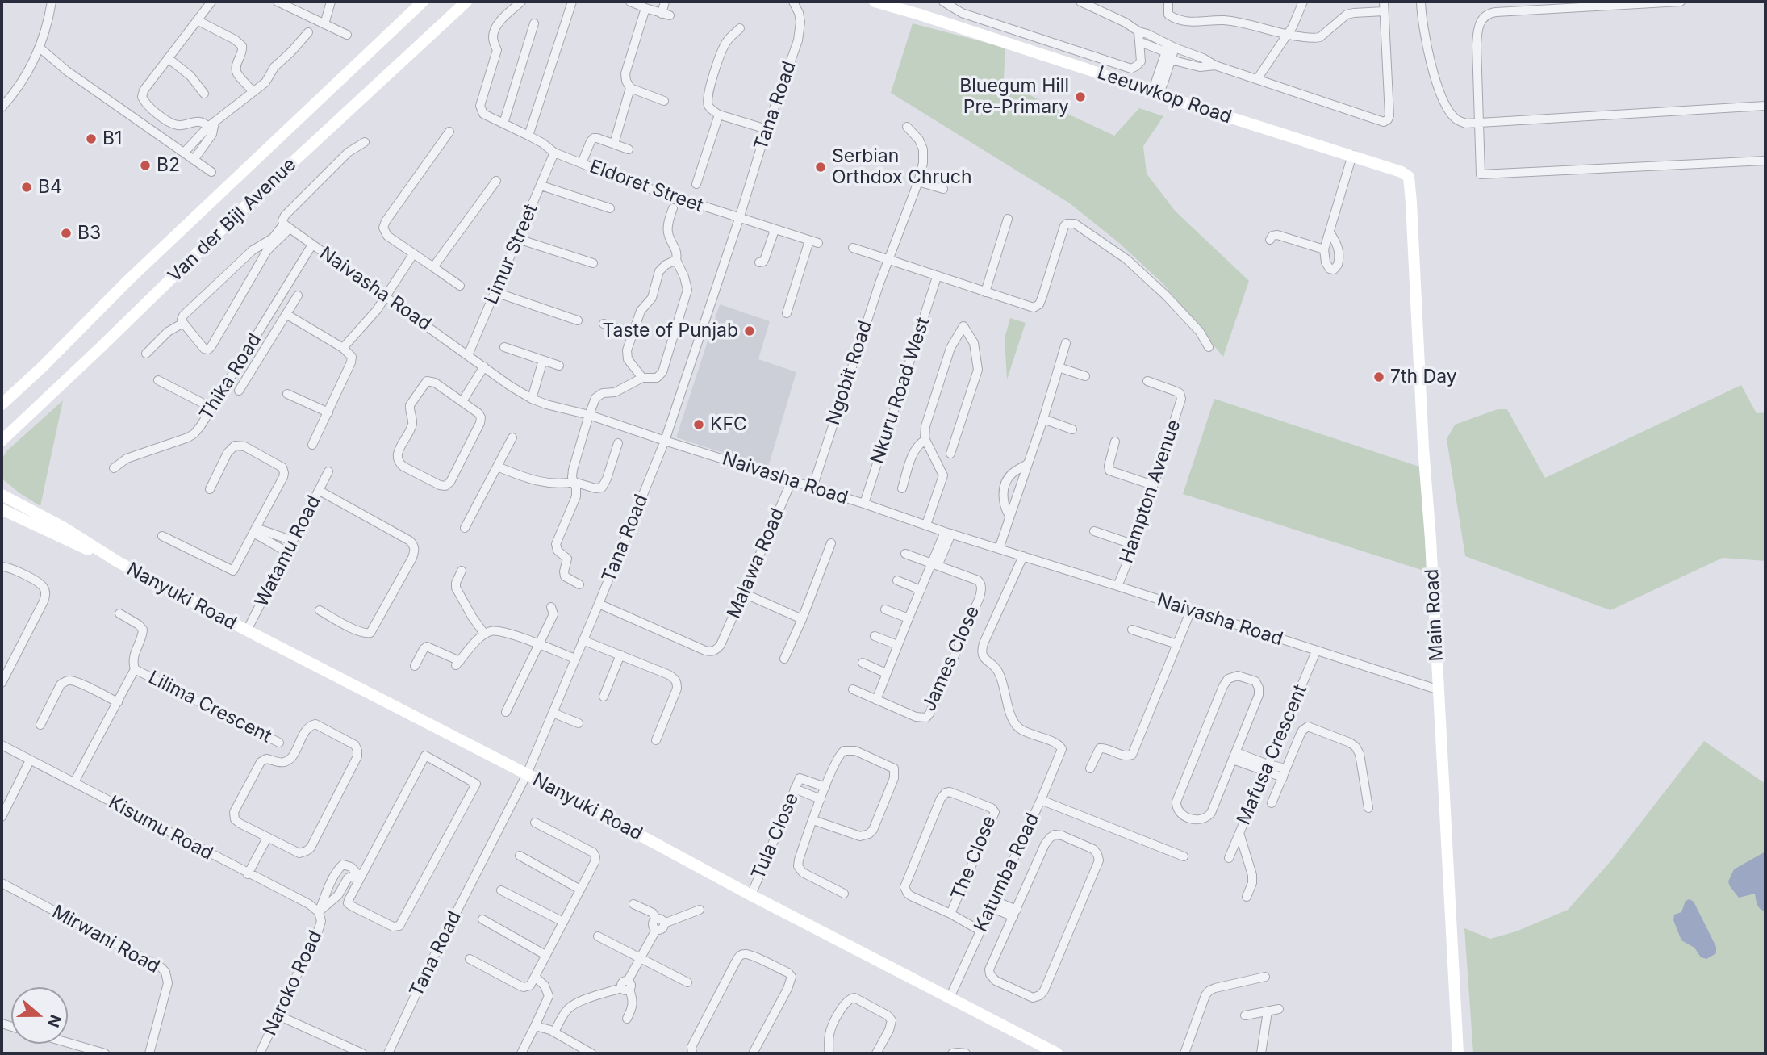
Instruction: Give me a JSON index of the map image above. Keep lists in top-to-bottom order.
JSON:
{
  "streets": {
    "street": [
      "Leeuwkop Road",
      "Tana Road",
      "Eldoret Street",
      "Van der Bijl Avenue",
      "Limur Street",
      "Naivasha Road",
      "Ngobit Road",
      "Thika Road",
      "Nkuru Road West",
      "Hampton Avenue",
      "Watamu Road",
      "Malawa Road",
      "Nanyuki Road",
      "Main Road",
      "James Close",
      "Lilima Crescent",
      "Mafusa Crescent",
      "Kisumu Road",
      "Tula Close",
      "The Close",
      "Katumba Road",
      "Mirwani Road",
      "Naroko Road"
    ]
  },
  "crossings": [
    ["Leeuwkop Road", "Main Road"],
    ["Tana Road", "Eldoret Street"],
    ["Tana Road", "Naivasha Road"],
    ["Tana Road", "Malawa Road"],
    ["Tana Road", "Nanyuki Road"],
    ["Eldoret Street", "Limur Street"],
    ["Limur Street", "Naivasha Road"],
    ["Naivasha Road", "Ngobit Road"],
    ["Naivasha Road", "Thika Road"],
    ["Naivasha Road", "Nkuru Road West"],
    ["Naivasha Road", "Hampton Avenue"],
    ["Naivasha Road", "Malawa Road"],
    ["Naivasha Road", "Main Road"],
    ["Naivasha Road", "James Close"],
    ["Naivasha Road", "Mafusa Crescent"],
    ["Watamu Road", "Nanyuki Road"],
    ["Nanyuki Road", "Tula Close"],
    ["Nanyuki Road", "Katumba Road"],
    ["James Close", "Katumba Road"],
    ["Lilima Crescent", "Kisumu Road"],
    ["Kisumu Road", "Naroko Road"],
    ["The Close", "Katumba Road"]
  ],
  "places": [
    "Bluegum Hill Pre-Primary",
    "B1",
    "B2",
    "Serbian Orthdox Chruch",
    "B4",
    "B3",
    "Taste of Punjab",
    "7th Day",
    "KFC"
  ],
  "north": "right"
}
